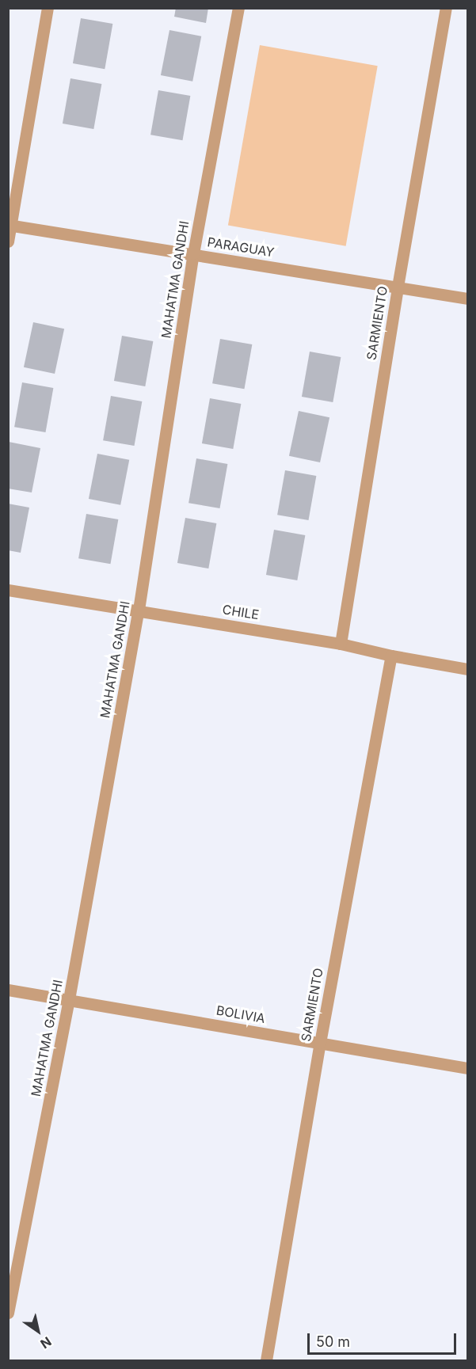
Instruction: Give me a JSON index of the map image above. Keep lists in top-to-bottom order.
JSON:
{
  "streets": {
    "street": [
      "PARAGUAY",
      "MAHATMA GANDHI",
      "SARMIENTO",
      "CHILE",
      "BOLIVIA"
    ]
  },
  "crossings": [
    ["PARAGUAY", "MAHATMA GANDHI"],
    ["PARAGUAY", "SARMIENTO"],
    ["MAHATMA GANDHI", "CHILE"],
    ["MAHATMA GANDHI", "BOLIVIA"],
    ["SARMIENTO", "CHILE"],
    ["SARMIENTO", "BOLIVIA"]
  ],
  "scale_bar": "50 m",
  "north": "bottom right"
}
